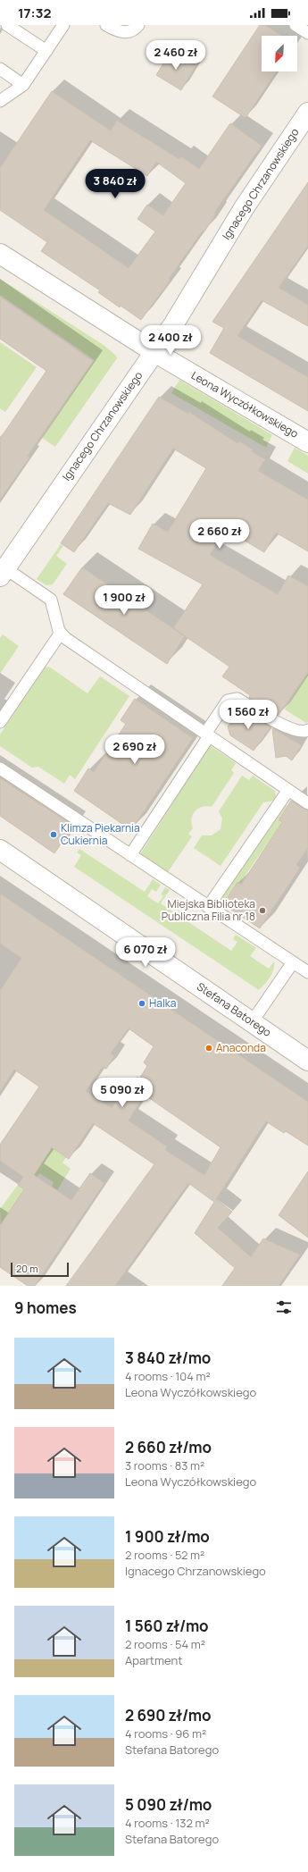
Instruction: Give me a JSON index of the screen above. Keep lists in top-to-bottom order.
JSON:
{
  "streets": {
    "street": ["Ignacego Chrzanowskiego", "Leona Wyczółkowskiego", "Stefana Batorego"]
  },
  "crossings": [
    ["Ignacego Chrzanowskiego", "Leona Wyczółkowskiego"]
  ],
  "places": [
    "Klimza Piekarnia Cukiernia",
    "Miejska Biblioteka Publiczna Filia nr 18",
    "Halka",
    "Anaconda"
  ],
  "scale_bar": "20 m",
  "north": "bottom left",
  "page": {
    "status": "17:32",
    "price": [
      "2 460 zł",
      "3 840 zł",
      "2 400 zł",
      "2 660 zł",
      "1 900 zł",
      "1 560 zł",
      "2 690 zł",
      "6 070 zł",
      "5 090 zł"
    ],
    "scale": "20 m",
    "heading": "9 homes",
    "list": [
      {
        "name": "3 840 zł/mo",
        "note": "4 rooms · 104 m² · Leona Wyczółkowskiego"
      },
      {
        "name": "2 660 zł/mo",
        "note": "3 rooms · 83 m² · Leona Wyczółkowskiego"
      },
      {
        "name": "1 900 zł/mo",
        "note": "2 rooms · 52 m² · Ignacego Chrzanowskiego"
      },
      {
        "name": "1 560 zł/mo",
        "note": "2 rooms · 54 m² · Apartment"
      },
      {
        "name": "2 690 zł/mo",
        "note": "4 rooms · 96 m² · Stefana Batorego"
      },
      {
        "name": "5 090 zł/mo",
        "note": "4 rooms · 132 m² · Stefana Batorego"
      }
    ]
  }
}
